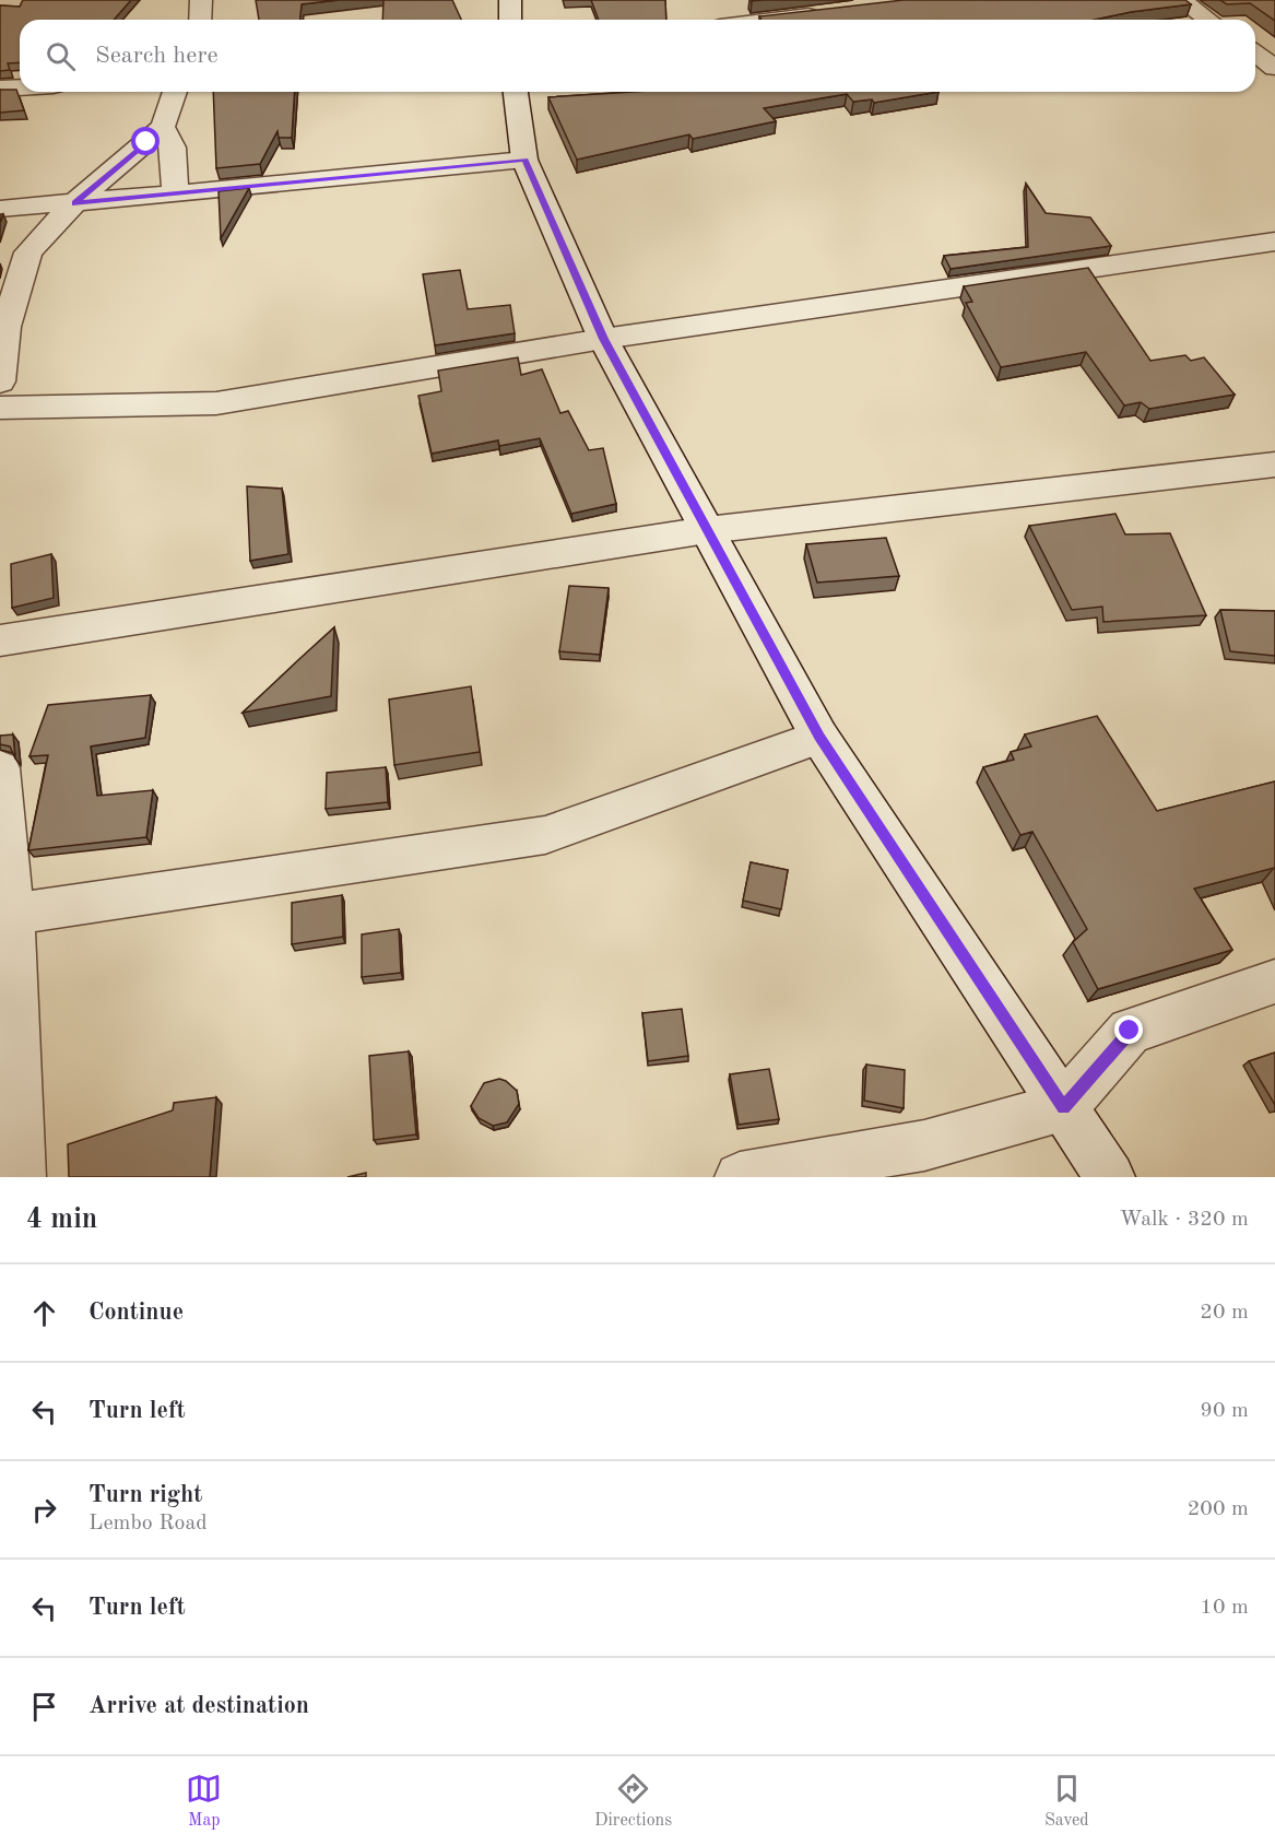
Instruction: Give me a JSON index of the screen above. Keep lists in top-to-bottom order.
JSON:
{
  "page": {
    "search": "Search here",
    "heading": ["4 min", "Walk · 320 m"],
    "list": [
      ["Continue", "20 m"],
      ["Turn left", "90 m"],
      ["Turn right", "Lembo Road", "200 m"],
      ["Turn left", "10 m"],
      "Arrive at destination"
    ],
    "nav": ["Map", "Directions", "Saved"]
  }
}
